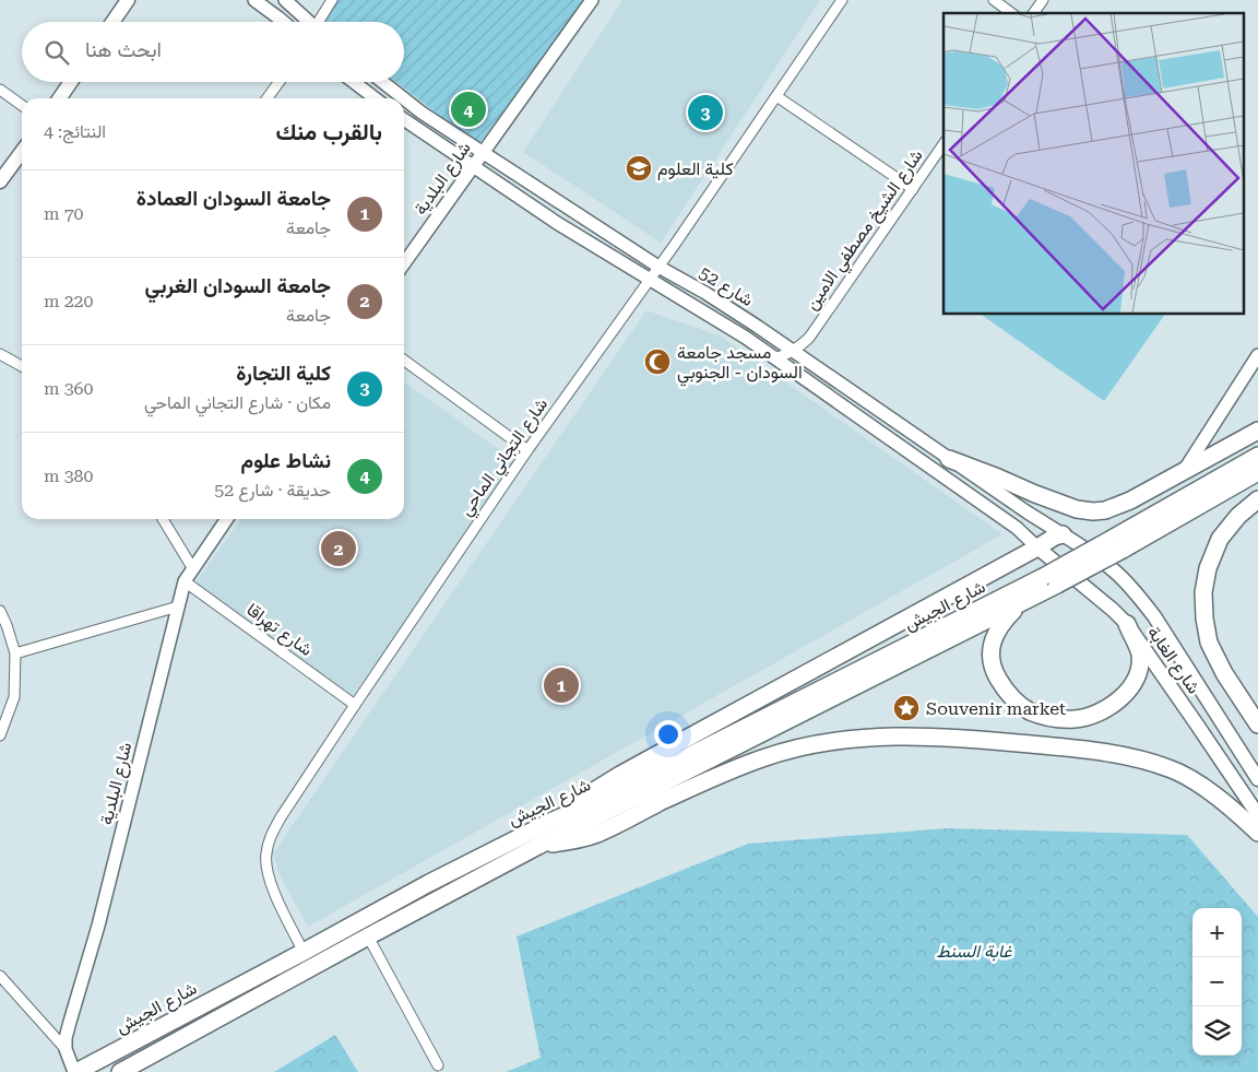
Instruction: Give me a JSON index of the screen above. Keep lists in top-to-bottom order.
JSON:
{
  "streets": {
    "highway": ["شارع الجيش"],
    "main road": ["شارع الغابة"],
    "street": [
      "شارع البلدية",
      "شارع الشيخ مصطفي الامين",
      "شارع 52",
      "شارع التجاني الماحي",
      "شارع تهراقا"
    ]
  },
  "crossings": [
    ["شارع البلدية", "شارع 52"],
    ["شارع البلدية", "شارع الجيش"],
    ["شارع البلدية", "شارع تهراقا"],
    ["شارع الشيخ مصطفي الامين", "شارع 52"],
    ["شارع 52", "شارع التجاني الماحي"],
    ["شارع 52", "شارع الغابة"],
    ["شارع التجاني الماحي", "شارع الجيش"],
    ["شارع التجاني الماحي", "شارع تهراقا"]
  ],
  "parks": ["غابة السنط"],
  "places": {
    "school or university": ["كلية العلوم"],
    "mosque": ["مسجد جامعة السودان - الجنوبي"],
    "place": ["Souvenir market"]
  },
  "page": {
    "search": "ابحث هنا",
    "pins": [
      "4",
      "3",
      "2",
      "1"
    ],
    "heading": ["بالقرب منك", "النتائج: 4"],
    "list": [
      {
        "mark": "1",
        "name": "جامعة السودان العمادة",
        "note": "جامعة",
        "value": "70 m"
      },
      {
        "mark": "2",
        "name": "جامعة السودان الغربي",
        "note": "جامعة",
        "value": "220 m"
      },
      {
        "mark": "3",
        "name": "كلية التجارة",
        "note": "مكان · شارع التجاني الماحي",
        "value": "360 m"
      },
      {
        "mark": "4",
        "name": "نشاط علوم",
        "note": "حديقة · شارع 52",
        "value": "380 m"
      }
    ],
    "map_buttons": ["+", "−"]
  }
}
